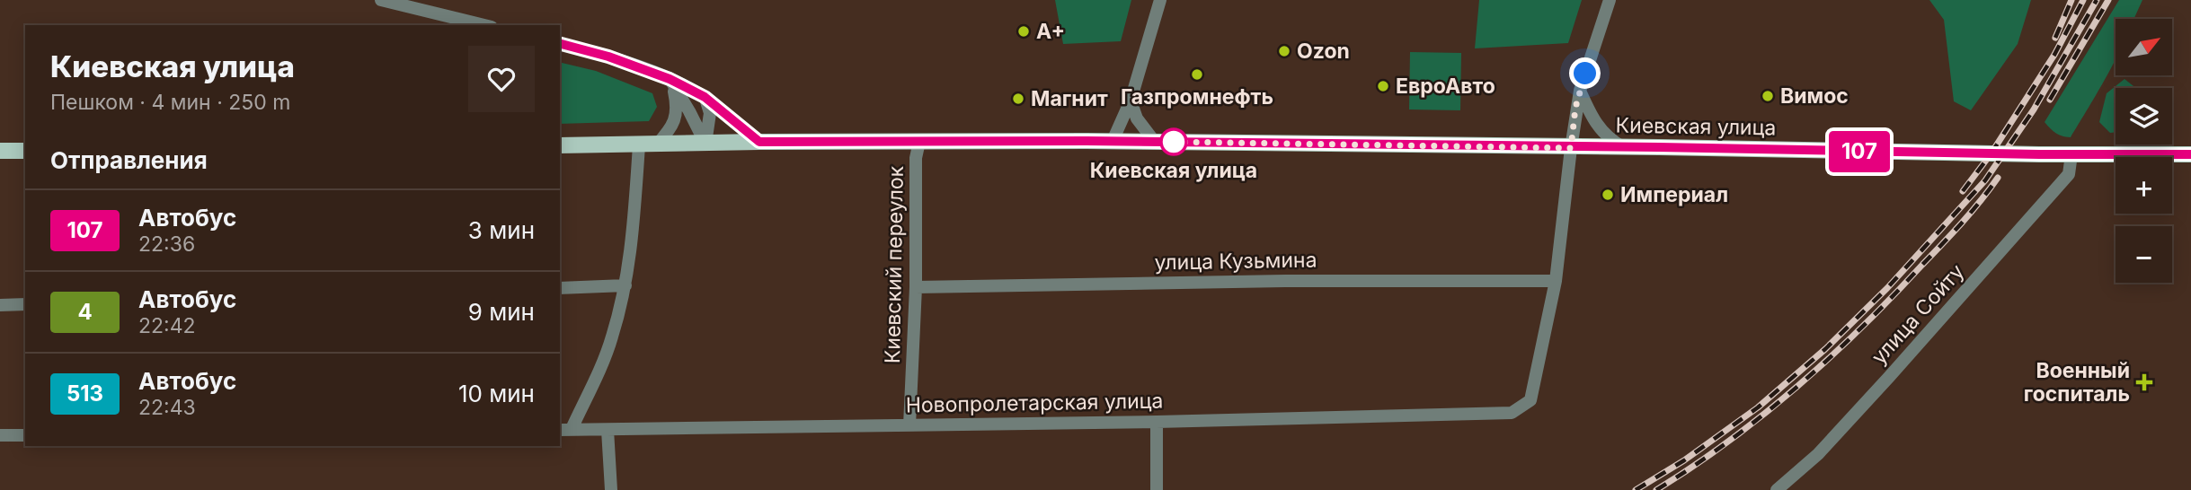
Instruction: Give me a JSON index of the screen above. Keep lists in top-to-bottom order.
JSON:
{
  "streets": {
    "main road": ["Киевская улица"],
    "street": [
      "улица Кузьмина",
      "Киевский переулок",
      "улица Сойту",
      "Новопролетарская улица"
    ]
  },
  "crossings": [
    ["Киевская улица", "Киевский переулок"],
    ["Киевская улица", "улица Сойту"],
    ["улица Кузьмина", "Киевский переулок"],
    ["улица Кузьмина", "Новопролетарская улица"],
    ["Киевский переулок", "Новопролетарская улица"]
  ],
  "places": {
    "other": [
      "А+",
      "Ozon",
      "Газпромнефть",
      "ЕвроАвто",
      "Вимос",
      "Магнит",
      "Киевская улица",
      "Империал"
    ],
    "health": ["Военный госпиталь"]
  },
  "lines": ["bus line 107"],
  "north": "top right",
  "page": {
    "on_map": "107",
    "map_buttons": ["+", "−"],
    "heading": [
      ["Киевская улица", "Пешком · 4 мин · 250 m"],
      "Отправления"
    ],
    "list": [
      {
        "mark": "107",
        "name": "Автобус",
        "note": "22:36",
        "value": "3 мин"
      },
      {
        "mark": "4",
        "name": "Автобус",
        "note": "22:42",
        "value": "9 мин"
      },
      {
        "mark": "513",
        "name": "Автобус",
        "note": "22:43",
        "value": "10 мин"
      }
    ]
  }
}
